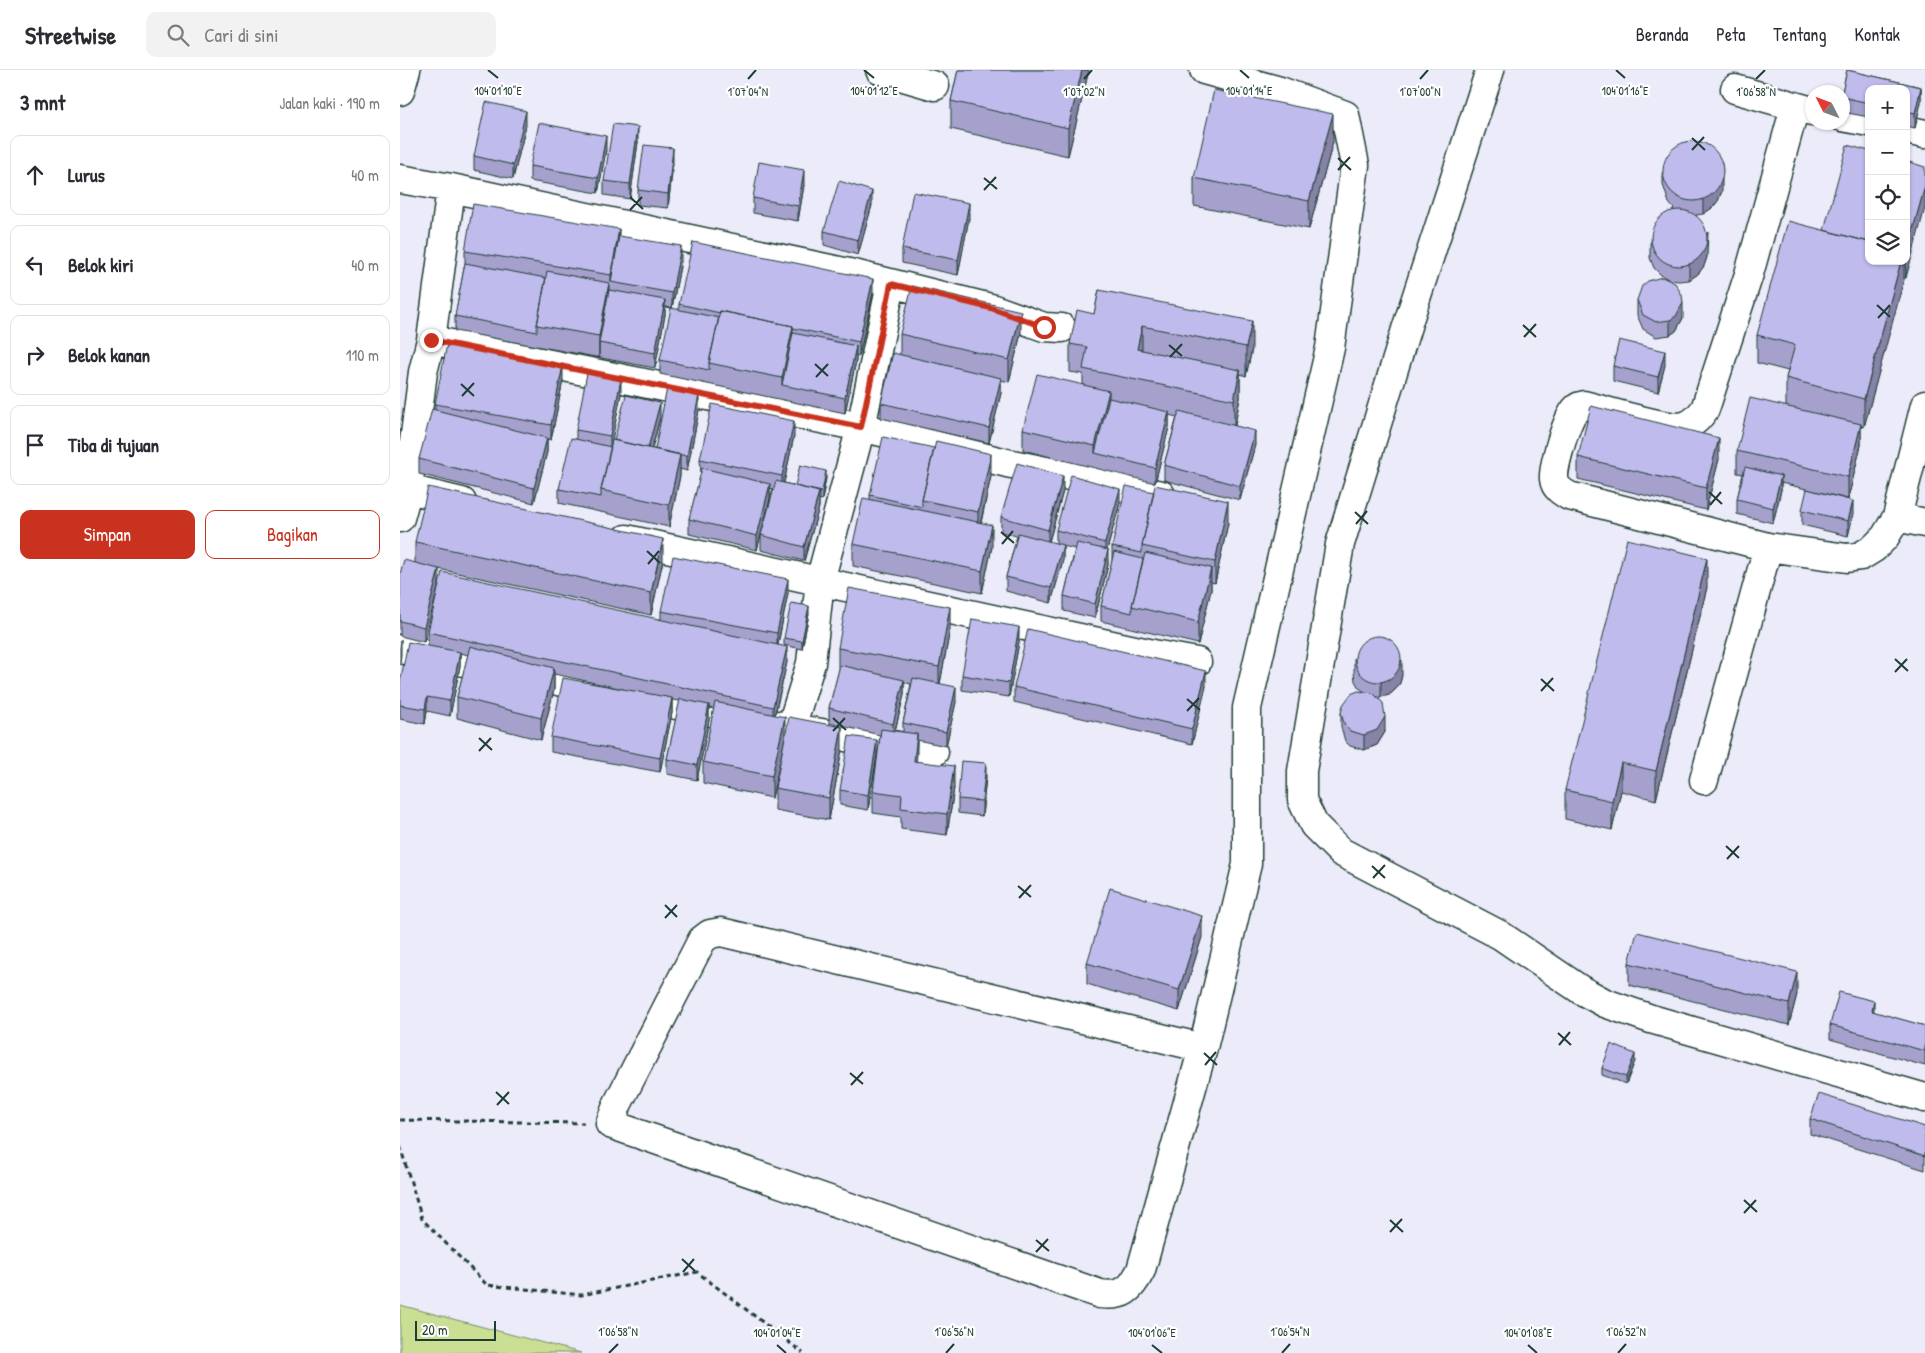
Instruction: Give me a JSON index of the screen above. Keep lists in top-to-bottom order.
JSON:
{
  "scale_bar": "20 m",
  "north": "top left",
  "page": {
    "header": "Streetwise",
    "search": "Cari di sini",
    "nav": [
      "Beranda",
      "Peta",
      "Tentang",
      "Kontak"
    ],
    "heading": ["3 mnt", "Jalan kaki · 190 m"],
    "map_buttons": ["+", "−"],
    "list": [
      ["Lurus", "40 m"],
      ["Belok kiri", "40 m"],
      ["Belok kanan", "110 m"],
      "Tiba di tujuan"
    ],
    "buttons": ["Simpan", "Bagikan"],
    "scale": "20 m"
  },
  "coordinates": [
    "104°01'10\"E",
    "104°01'12\"E",
    "104°01'14\"E",
    "104°01'16\"E",
    "1°07'04\"N",
    "1°07'02\"N",
    "1°07'00\"N",
    "1°06'58\"N",
    "1°06'56\"N",
    "1°06'54\"N",
    "1°06'52\"N",
    "104°01'04\"E",
    "104°01'06\"E",
    "104°01'08\"E"
  ]
}
